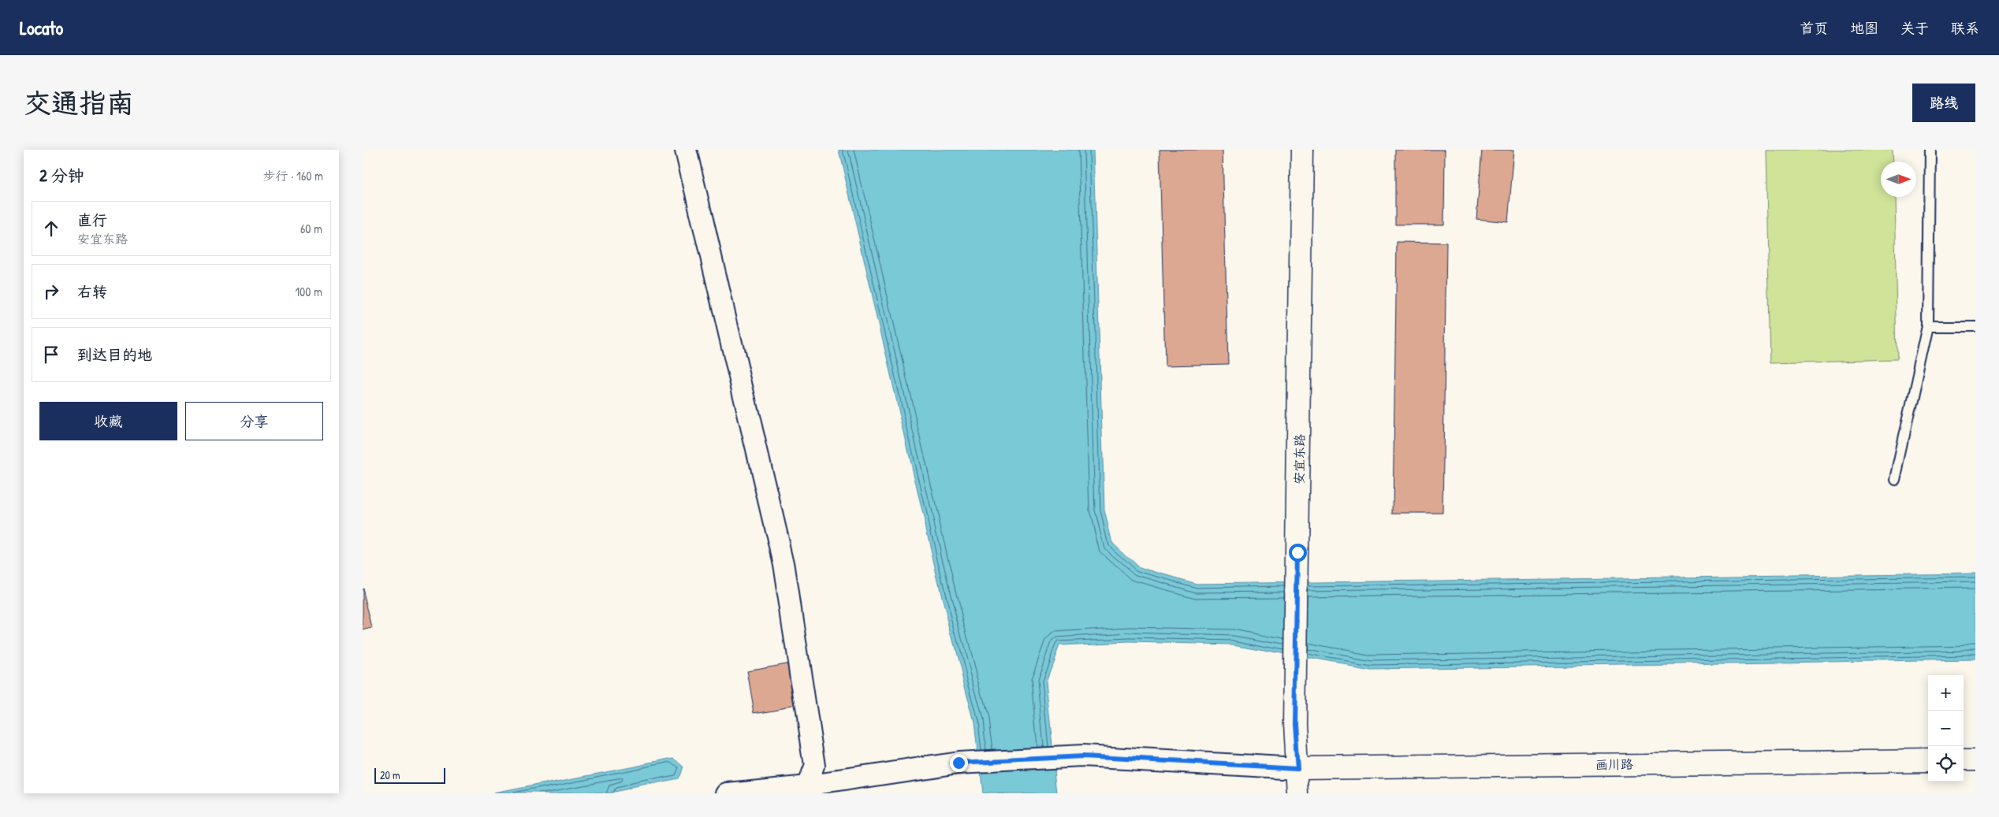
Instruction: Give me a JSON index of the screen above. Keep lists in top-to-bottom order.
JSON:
{
  "streets": {
    "street": ["安宜东路", "画川路"]
  },
  "crossings": [
    ["安宜东路", "画川路"]
  ],
  "scale_bar": "20 m",
  "north": "right",
  "page": {
    "header": "Locato",
    "nav": [
      "首页",
      "地图",
      "关于",
      "联系"
    ],
    "buttons": [
      "路线",
      ["收藏", "分享"]
    ],
    "title": "交通指南",
    "heading": ["2 分钟", "步行 · 160 m"],
    "list": [
      ["直行", "安宜东路", "60 m"],
      ["右转", "100 m"],
      "到达目的地"
    ],
    "map_buttons": ["+", "−"],
    "scale": "20 m"
  }
}
